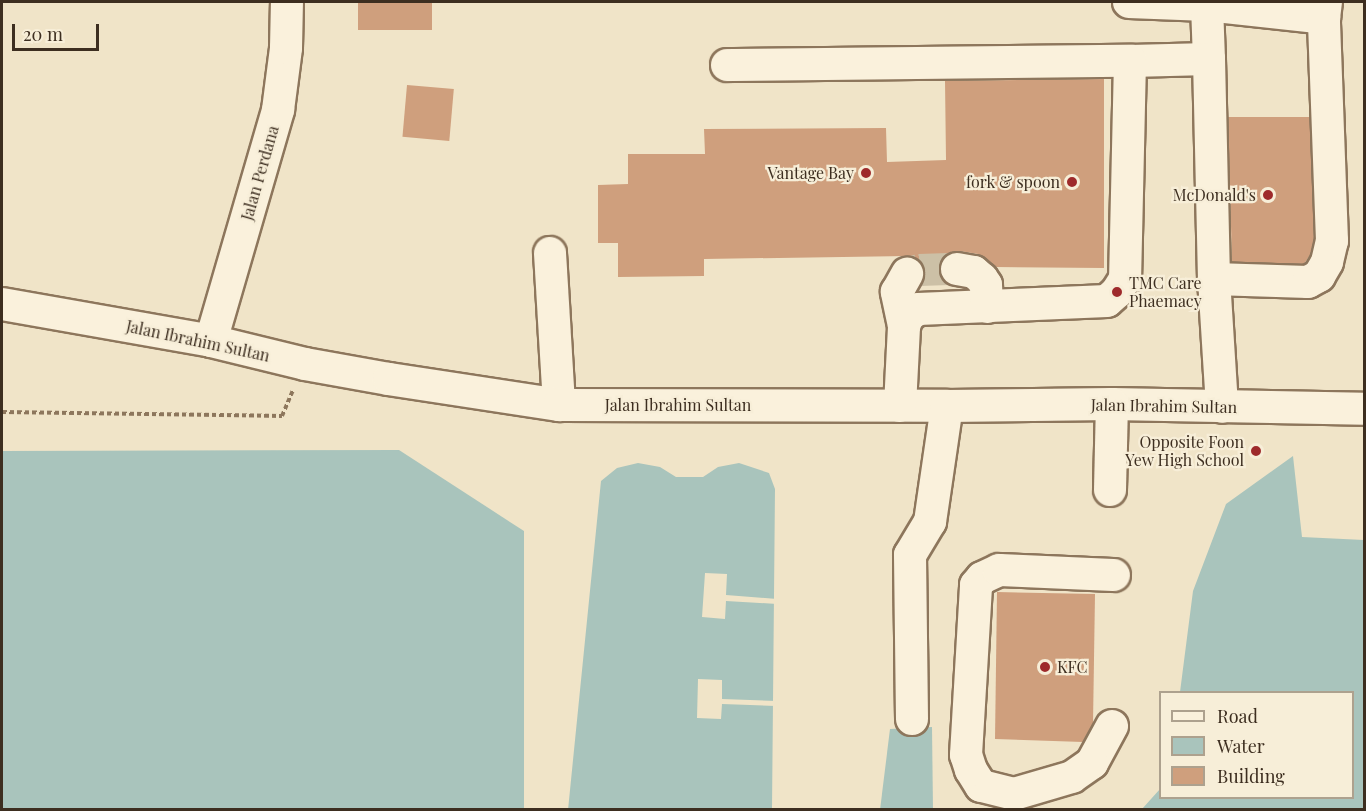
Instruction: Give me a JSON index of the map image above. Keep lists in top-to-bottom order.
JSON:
{
  "streets": {
    "street": ["Jalan Perdana", "Jalan Ibrahim Sultan"]
  },
  "crossings": [
    ["Jalan Perdana", "Jalan Ibrahim Sultan"]
  ],
  "places": [
    "Vantage Bay",
    "fork & spoon",
    "McDonald's",
    "TMC Care Phaemacy",
    "Opposite Foon Yew High School",
    "KFC"
  ],
  "legend": ["Road", "Water", "Building"],
  "scale_bar": "20 m"
}
